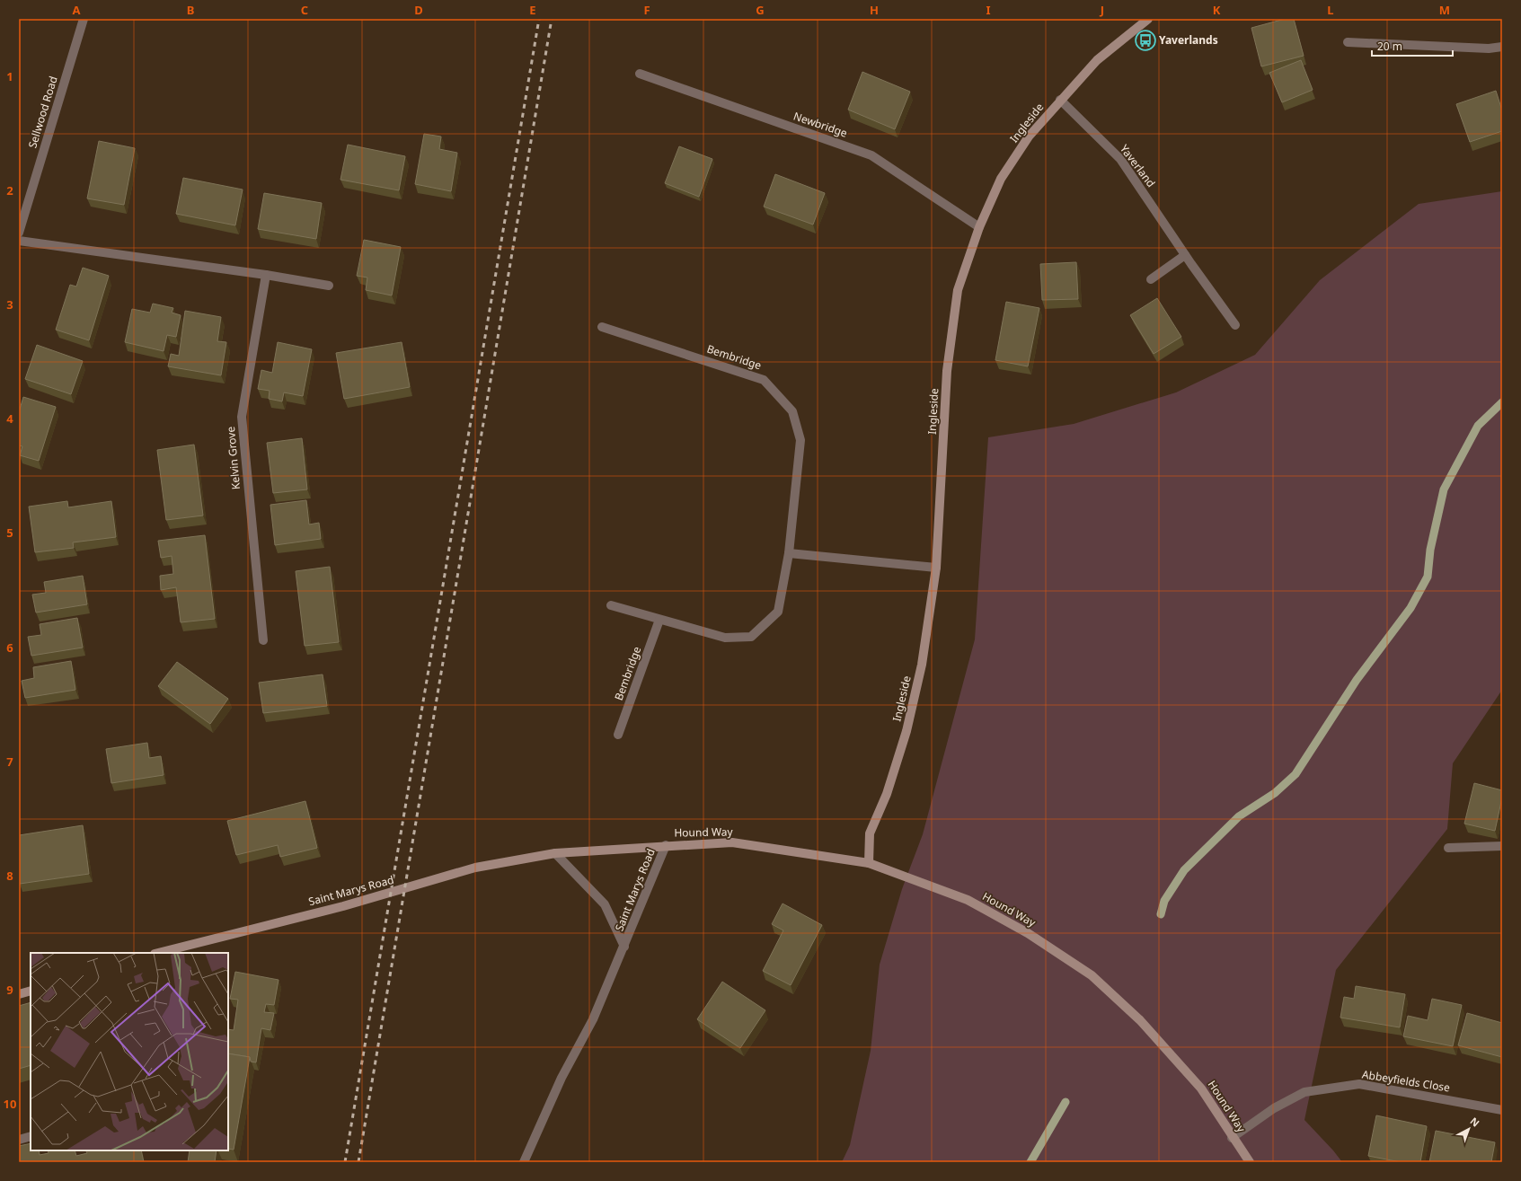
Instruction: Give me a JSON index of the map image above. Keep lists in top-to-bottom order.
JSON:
{
  "streets": {
    "street": [
      "Sellwood Road",
      "Ingleside",
      "Newbridge",
      "Yaverland",
      "Bembridge",
      "Kelvin Grove",
      "Hound Way",
      "Saint Marys Road",
      "Abbeyfields Close"
    ]
  },
  "crossings": [
    ["Ingleside", "Newbridge"],
    ["Ingleside", "Yaverland"],
    ["Ingleside", "Hound Way"],
    ["Hound Way", "Saint Marys Road"],
    ["Hound Way", "Abbeyfields Close"]
  ],
  "places": {
    "bus stop": ["Yaverlands"]
  },
  "scale_bar": "20 m",
  "north": "top right",
  "grid": {
    "columns": [
      "A",
      "B",
      "C",
      "D",
      "E",
      "F",
      "G",
      "H",
      "I",
      "J",
      "K",
      "L",
      "M"
    ],
    "rows": [
      "1",
      "2",
      "3",
      "4",
      "5",
      "6",
      "7",
      "8",
      "9",
      "10"
    ]
  }
}
